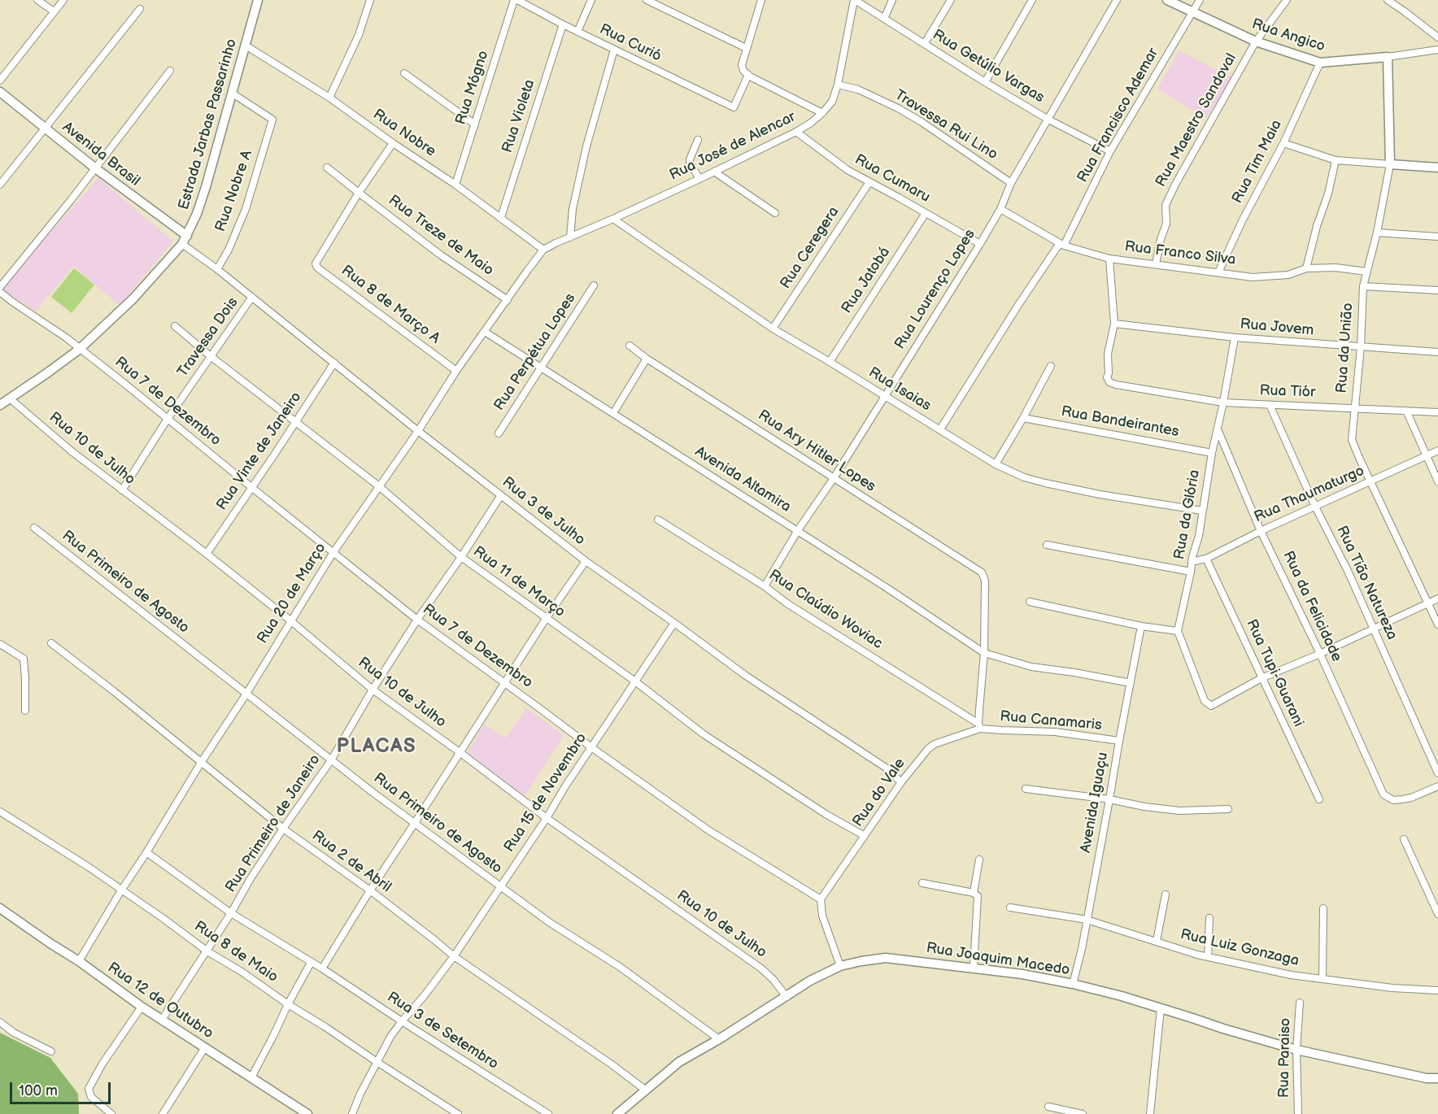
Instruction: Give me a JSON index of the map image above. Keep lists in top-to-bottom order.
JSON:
{
  "streets": {
    "street": [
      "Rua Angico",
      "Rua Curió",
      "Rua Getúlio Vargas",
      "Rua Mógno",
      "Rua Francisco Ademar",
      "Rua Violeta",
      "Rua Maestro Sandoval",
      "Estrada Jarbas Passarinho",
      "Travessa Rui Lino",
      "Rua Nobre",
      "Rua José de Alencar",
      "Avenida Brasil",
      "Rua Tim Maia",
      "Rua Cumaru",
      "Rua Nobre A",
      "Rua Treze de Maio",
      "Rua Ceregera",
      "Rua Franco Silva",
      "Rua Jatobá",
      "Rua Lourenço Lopes",
      "Rua 8 de Março A",
      "Rua Jovem",
      "Travessa Dois",
      "Rua da União",
      "Rua Perpétua Lopes",
      "Rua Isaias",
      "Rua Tiór",
      "Rua 7 de Dezembro",
      "Rua Bandeirantes",
      "Rua 10 de Julho",
      "Rua Vinte de Janeiro",
      "Rua Ary Hitler Lopes",
      "Avenida Altamira",
      "Rua Thaumaturgo",
      "Rua 3 de Julho",
      "Rua da Glória",
      "Rua Primeiro de Agosto",
      "Rua 11 de Março",
      "Rua Tião Natureza",
      "Rua 20 de Março",
      "Rua da Felicidade",
      "Rua Claúdio Woviac",
      "Rua Tupi-Guarani",
      "Rua Canamaris",
      "Rua 15 de Novembro",
      "Rua do Vale",
      "Avenida Iguaçu",
      "Rua Primeiro de Janeiro",
      "Rua 2 de Abril",
      "Rua Luiz Gonzaga",
      "Rua 8 de Maio",
      "Rua Joaquim Macedo",
      "Rua 12 de Outubro",
      "Rua 3 de Setembro",
      "Rua Paraiso"
    ]
  },
  "crossings": [
    ["Rua Angico", "Rua Francisco Ademar"],
    ["Rua Angico", "Rua Maestro Sandoval"],
    ["Rua Angico", "Rua Tim Maia"],
    ["Rua Angico", "Rua da União"],
    ["Rua Curió", "Rua Mógno"],
    ["Rua Curió", "Rua Violeta"],
    ["Rua Getúlio Vargas", "Rua Francisco Ademar"],
    ["Rua Getúlio Vargas", "Rua José de Alencar"],
    ["Rua Getúlio Vargas", "Rua Lourenço Lopes"],
    ["Rua Mógno", "Rua Nobre"],
    ["Rua Francisco Ademar", "Rua Franco Silva"],
    ["Rua Francisco Ademar", "Rua Isaias"],
    ["Rua Violeta", "Rua Nobre"],
    ["Rua Maestro Sandoval", "Rua Franco Silva"],
    ["Estrada Jarbas Passarinho", "Rua Nobre"],
    ["Estrada Jarbas Passarinho", "Avenida Brasil"],
    ["Estrada Jarbas Passarinho", "Rua Nobre A"],
    ["Estrada Jarbas Passarinho", "Rua 7 de Dezembro"],
    ["Estrada Jarbas Passarinho", "Rua 10 de Julho"],
    ["Estrada Jarbas Passarinho", "Rua 3 de Julho"],
    ["Travessa Rui Lino", "Rua José de Alencar"],
    ["Travessa Rui Lino", "Rua Lourenço Lopes"],
    ["Rua Nobre", "Rua José de Alencar"],
    ["Rua Nobre", "Rua 20 de Março"],
    ["Rua José de Alencar", "Rua Cumaru"],
    ["Rua José de Alencar", "Rua Isaias"],
    ["Rua José de Alencar", "Rua 20 de Março"],
    ["Avenida Brasil", "Rua 3 de Julho"],
    ["Rua Tim Maia", "Rua Franco Silva"],
    ["Rua Cumaru", "Rua Ceregera"],
    ["Rua Cumaru", "Rua Jatobá"],
    ["Rua Cumaru", "Rua Lourenço Lopes"],
    ["Rua Nobre A", "Rua 3 de Julho"],
    ["Rua Treze de Maio", "Rua 8 de Março A"],
    ["Rua Treze de Maio", "Rua 20 de Março"],
    ["Rua Ceregera", "Rua Isaias"],
    ["Rua Franco Silva", "Rua Lourenço Lopes"],
    ["Rua Franco Silva", "Rua da União"],
    ["Rua Jatobá", "Rua Isaias"],
    ["Rua Lourenço Lopes", "Rua Isaias"],
    ["Rua Lourenço Lopes", "Rua Ary Hitler Lopes"],
    ["Rua Lourenço Lopes", "Avenida Altamira"],
    ["Rua Lourenço Lopes", "Rua Claúdio Woviac"],
    ["Rua 8 de Março A", "Rua 20 de Março"],
    ["Rua Jovem", "Rua da União"],
    ["Rua Jovem", "Rua Tiór"],
    ["Rua Jovem", "Rua da Glória"],
    ["Travessa Dois", "Rua 7 de Dezembro"],
    ["Travessa Dois", "Rua 10 de Julho"],
    ["Travessa Dois", "Rua 3 de Julho"],
    ["Travessa Dois", "Rua 11 de Março"],
    ["Rua da União", "Rua Tiór"],
    ["Rua da União", "Rua Thaumaturgo"],
    ["Rua Perpétua Lopes", "Avenida Altamira"],
    ["Rua Isaias", "Rua da Glória"],
    ["Rua Tiór", "Rua da Glória"],
    ["Rua Tiór", "Rua Tião Natureza"],
    ["Rua 7 de Dezembro", "Rua Vinte de Janeiro"],
    ["Rua 7 de Dezembro", "Rua 20 de Março"],
    ["Rua 7 de Dezembro", "Rua 15 de Novembro"],
    ["Rua 7 de Dezembro", "Rua do Vale"],
    ["Rua 7 de Dezembro", "Rua Primeiro de Janeiro"],
    ["Rua Bandeirantes", "Rua da Glória"],
    ["Rua 10 de Julho", "Rua Vinte de Janeiro"],
    ["Rua 10 de Julho", "Rua 20 de Março"],
    ["Rua 10 de Julho", "Rua 15 de Novembro"],
    ["Rua 10 de Julho", "Rua Primeiro de Janeiro"],
    ["Rua 10 de Julho", "Rua Joaquim Macedo"],
    ["Rua Vinte de Janeiro", "Rua 3 de Julho"],
    ["Rua Vinte de Janeiro", "Rua 11 de Março"],
    ["Rua Ary Hitler Lopes", "Avenida Altamira"],
    ["Avenida Altamira", "Rua 20 de Março"],
    ["Avenida Altamira", "Avenida Iguaçu"],
    ["Rua Thaumaturgo", "Rua da Glória"],
    ["Rua Thaumaturgo", "Rua Tião Natureza"],
    ["Rua Thaumaturgo", "Rua da Felicidade"],
    ["Rua Thaumaturgo", "Rua Tupi-Guarani"],
    ["Rua 3 de Julho", "Rua 20 de Março"],
    ["Rua 3 de Julho", "Rua 15 de Novembro"],
    ["Rua 3 de Julho", "Rua do Vale"],
    ["Rua 3 de Julho", "Rua Primeiro de Janeiro"],
    ["Rua da Glória", "Rua da Felicidade"],
    ["Rua Primeiro de Agosto", "Rua 20 de Março"],
    ["Rua Primeiro de Agosto", "Rua 15 de Novembro"],
    ["Rua Primeiro de Agosto", "Rua Primeiro de Janeiro"],
    ["Rua Primeiro de Agosto", "Rua Joaquim Macedo"],
    ["Rua 11 de Março", "Rua 20 de Março"],
    ["Rua 11 de Março", "Rua 15 de Novembro"],
    ["Rua 11 de Março", "Rua do Vale"],
    ["Rua 11 de Março", "Rua Primeiro de Janeiro"],
    ["Rua 20 de Março", "Rua 2 de Abril"],
    ["Rua 20 de Março", "Rua 8 de Maio"],
    ["Rua 20 de Março", "Rua 12 de Outubro"],
    ["Rua 20 de Março", "Rua 3 de Setembro"],
    ["Rua Claúdio Woviac", "Rua Canamaris"],
    ["Rua Claúdio Woviac", "Rua do Vale"],
    ["Rua Canamaris", "Rua do Vale"],
    ["Rua Canamaris", "Avenida Iguaçu"],
    ["Rua 15 de Novembro", "Rua 2 de Abril"],
    ["Rua 15 de Novembro", "Rua 8 de Maio"],
    ["Rua 15 de Novembro", "Rua 3 de Setembro"],
    ["Avenida Iguaçu", "Rua Luiz Gonzaga"],
    ["Avenida Iguaçu", "Rua Joaquim Macedo"],
    ["Rua Primeiro de Janeiro", "Rua 2 de Abril"],
    ["Rua Primeiro de Janeiro", "Rua 8 de Maio"],
    ["Rua Primeiro de Janeiro", "Rua 12 de Outubro"],
    ["Rua Primeiro de Janeiro", "Rua 3 de Setembro"],
    ["Rua 2 de Abril", "Rua Joaquim Macedo"],
    ["Rua Joaquim Macedo", "Rua Paraiso"]
  ],
  "districts": ["PLACAS"],
  "scale_bar": "100 m"
}
